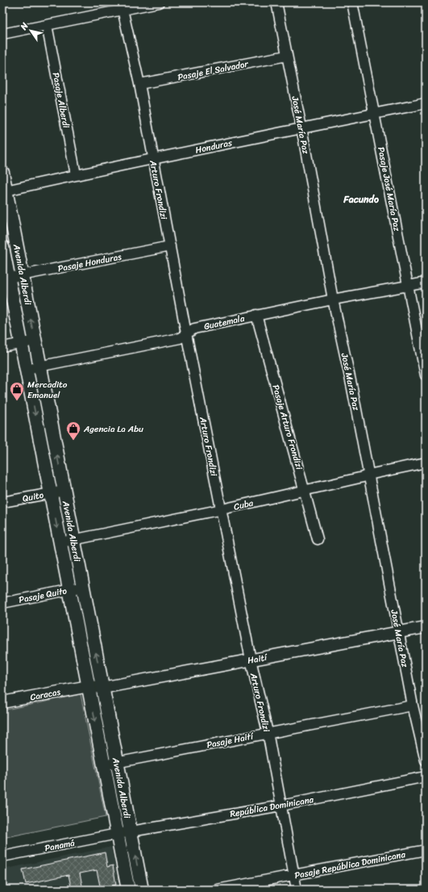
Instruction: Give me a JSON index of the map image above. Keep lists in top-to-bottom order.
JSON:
{
  "streets": {
    "main road": ["Avenida Alberdi"],
    "street": [
      "Pasaje El Salvador",
      "Pasaje Alberdi",
      "José María Paz",
      "Honduras",
      "Pasaje José María Paz",
      "Arturo Frondizi",
      "Pasaje Honduras",
      "Guatemala",
      "Pasaje Arturo Frondizi",
      "Quito",
      "Cuba",
      "Pasaje Quito",
      "Haití",
      "Caracas",
      "Pasaje Haití",
      "República Dominicana",
      "Panamá",
      "Pasaje República Dominicana"
    ]
  },
  "crossings": [
    ["Pasaje El Salvador", "José María Paz"],
    ["Pasaje El Salvador", "Arturo Frondizi"],
    ["Pasaje Alberdi", "Honduras"],
    ["José María Paz", "Honduras"],
    ["José María Paz", "Guatemala"],
    ["José María Paz", "Cuba"],
    ["José María Paz", "Haití"],
    ["José María Paz", "Pasaje Haití"],
    ["Honduras", "Pasaje José María Paz"],
    ["Honduras", "Arturo Frondizi"],
    ["Honduras", "Avenida Alberdi"],
    ["Pasaje José María Paz", "Guatemala"],
    ["Arturo Frondizi", "Pasaje Honduras"],
    ["Arturo Frondizi", "Guatemala"],
    ["Arturo Frondizi", "Cuba"],
    ["Arturo Frondizi", "Haití"],
    ["Arturo Frondizi", "Pasaje Haití"],
    ["Arturo Frondizi", "República Dominicana"],
    ["Arturo Frondizi", "Pasaje República Dominicana"],
    ["Pasaje Honduras", "Avenida Alberdi"],
    ["Avenida Alberdi", "Guatemala"],
    ["Avenida Alberdi", "Quito"],
    ["Avenida Alberdi", "Cuba"],
    ["Avenida Alberdi", "Pasaje Quito"],
    ["Avenida Alberdi", "Haití"],
    ["Avenida Alberdi", "Caracas"],
    ["Avenida Alberdi", "Pasaje Haití"],
    ["Avenida Alberdi", "República Dominicana"],
    ["Avenida Alberdi", "Panamá"],
    ["Guatemala", "Pasaje Arturo Frondizi"],
    ["Pasaje Arturo Frondizi", "Cuba"],
    ["Haití", "Caracas"],
    ["República Dominicana", "Panamá"]
  ],
  "districts": ["Facundo"],
  "places": {
    "shop": ["Mercadito Emanuel", "Agencia La Abu"]
  },
  "north": "top left"
}
